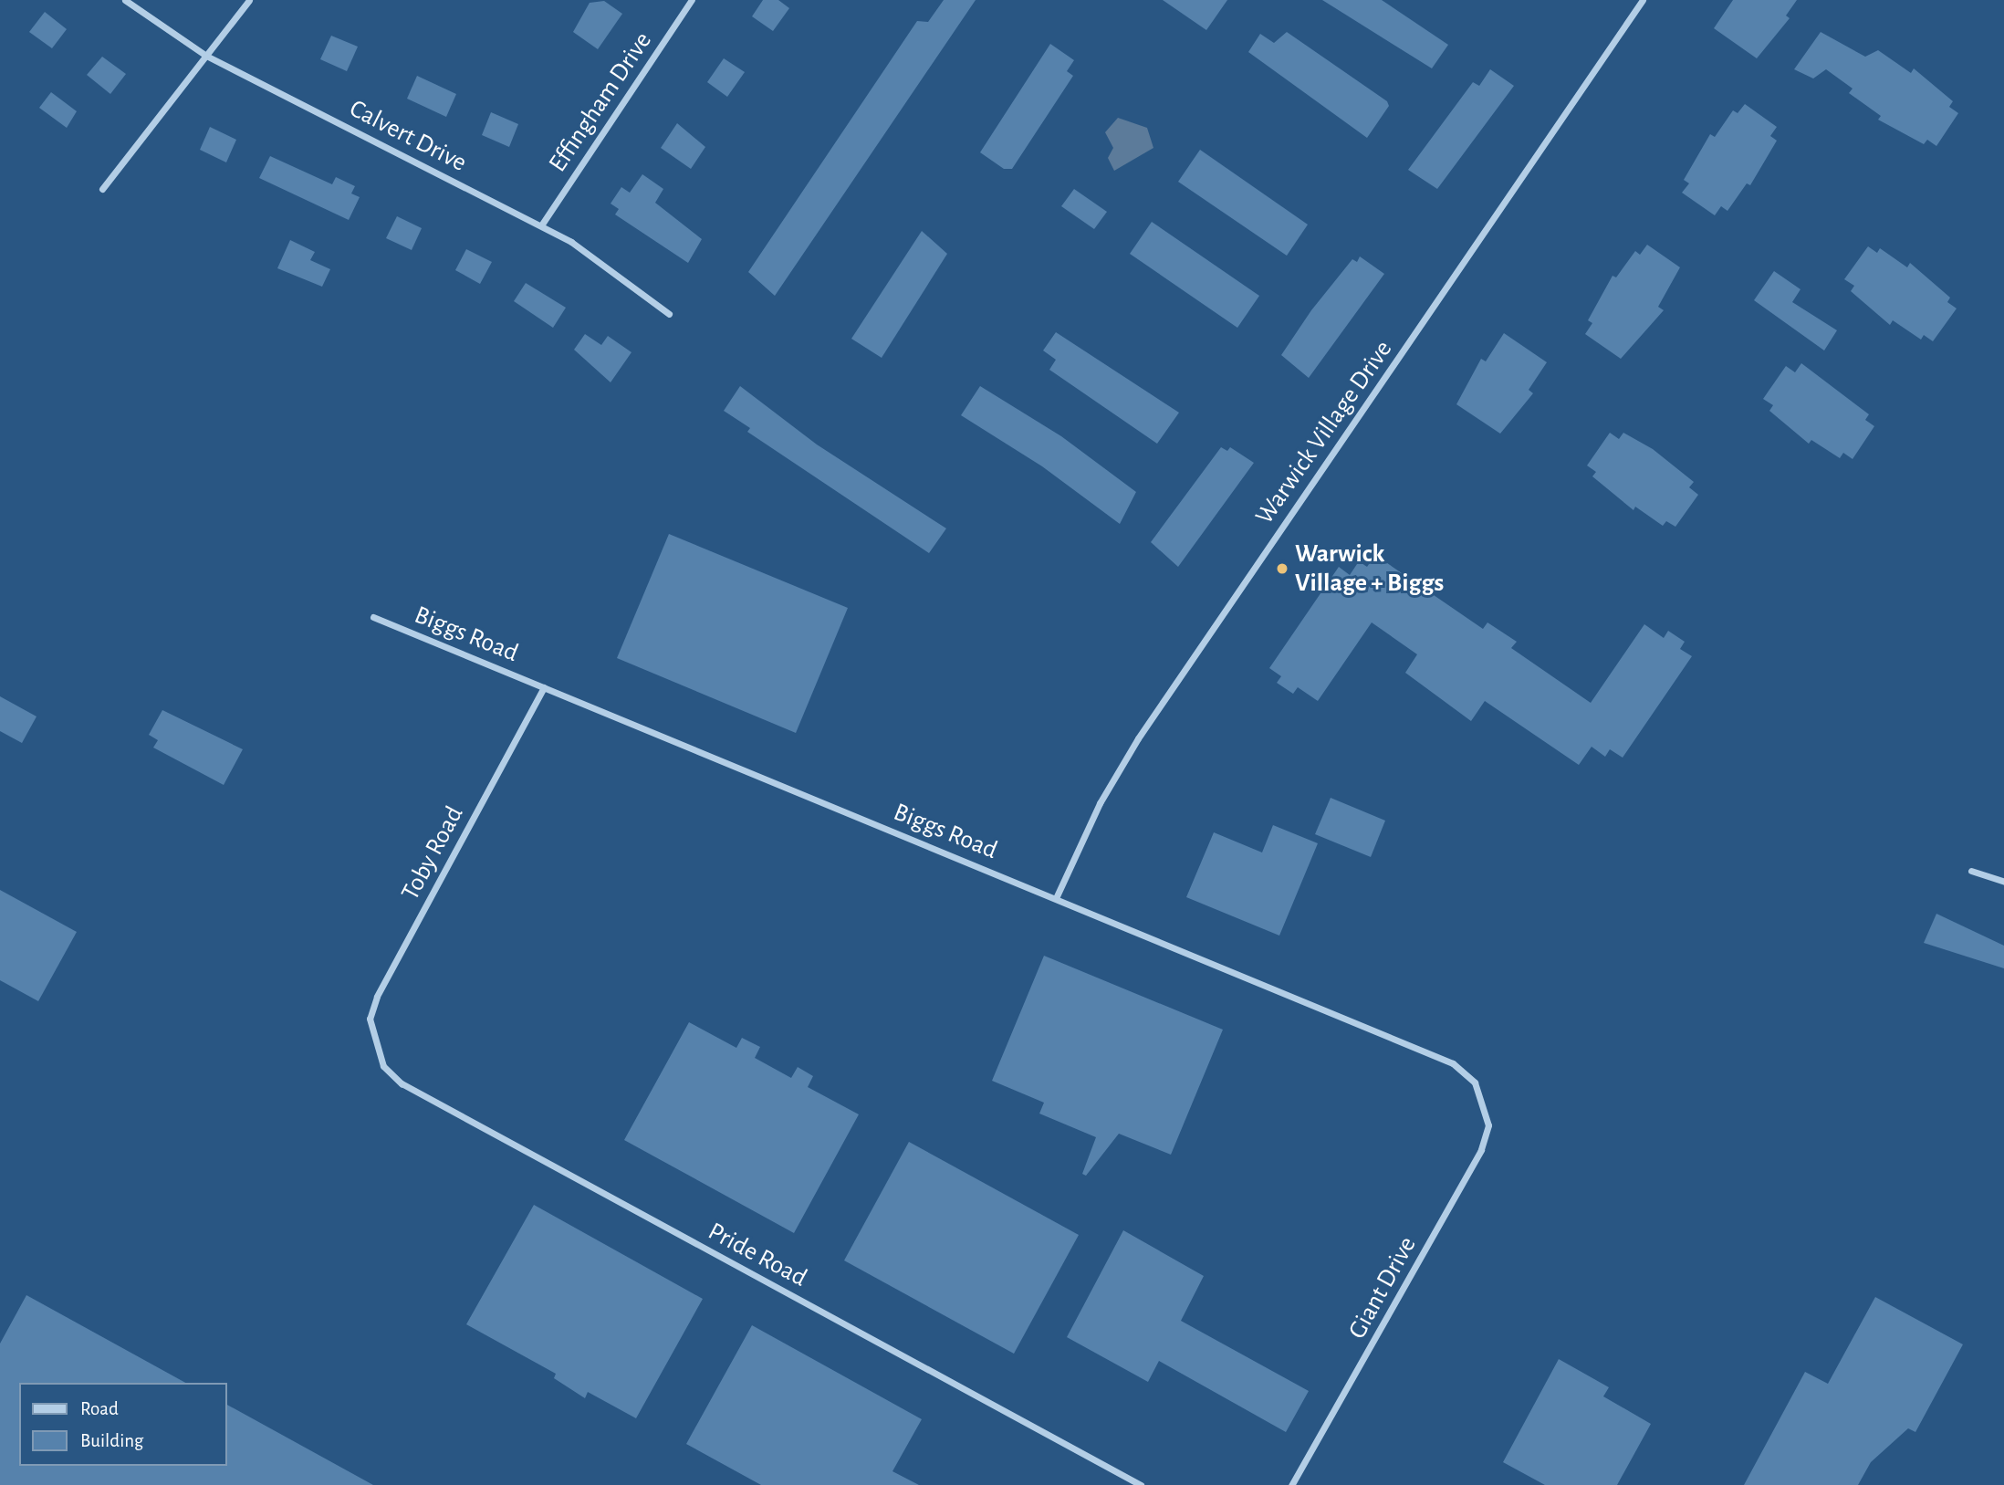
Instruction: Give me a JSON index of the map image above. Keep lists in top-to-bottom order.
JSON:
{
  "streets": {
    "street": [
      "Effingham Drive",
      "Calvert Drive",
      "Warwick Village Drive",
      "Biggs Road",
      "Toby Road",
      "Pride Road",
      "Giant Drive"
    ]
  },
  "crossings": [
    ["Effingham Drive", "Calvert Drive"],
    ["Warwick Village Drive", "Biggs Road"],
    ["Biggs Road", "Toby Road"],
    ["Biggs Road", "Giant Drive"],
    ["Toby Road", "Pride Road"]
  ],
  "places": ["Warwick Village + Biggs"],
  "legend": ["Road", "Building"]
}
